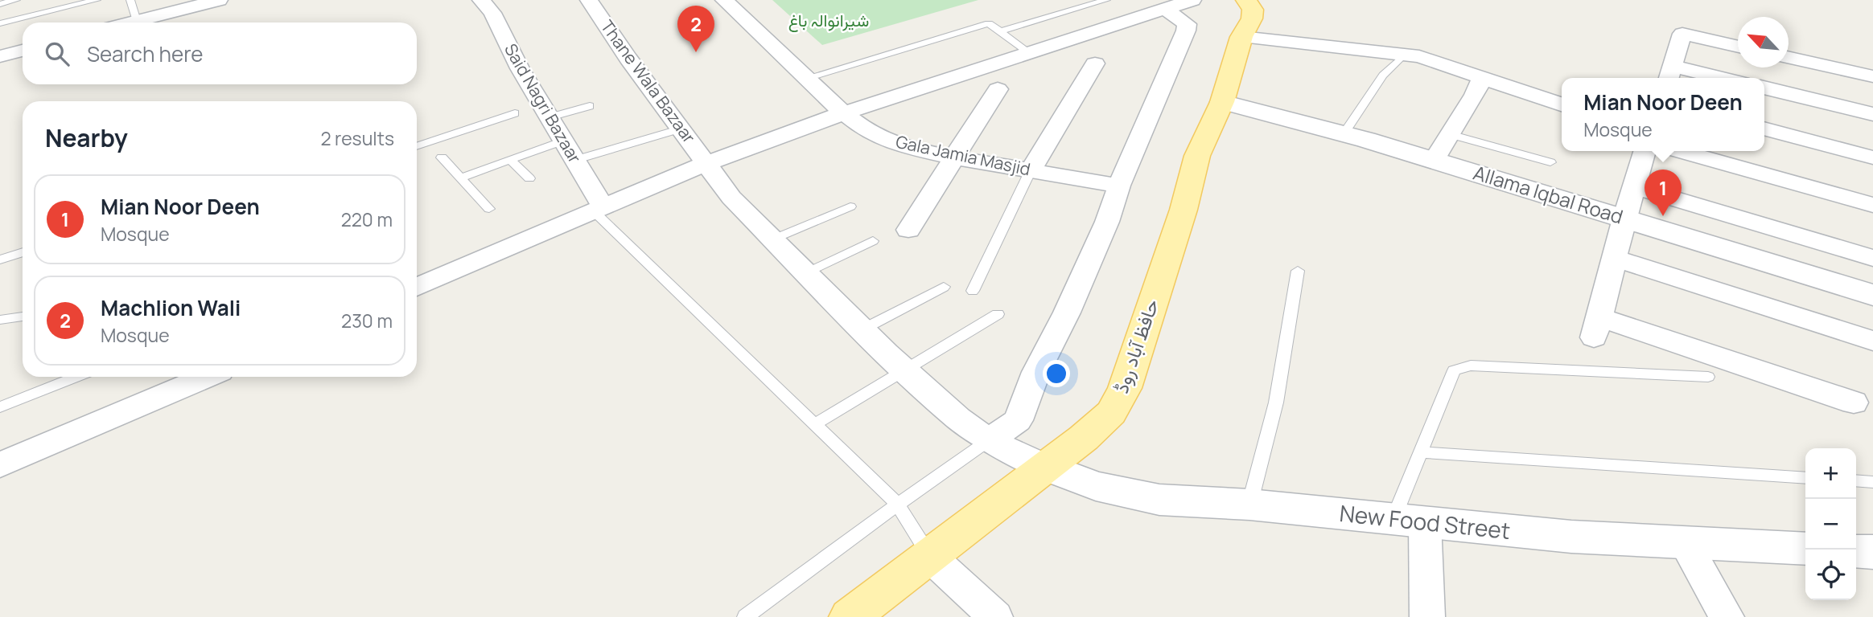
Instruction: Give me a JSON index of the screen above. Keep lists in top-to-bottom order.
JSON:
{
  "streets": {
    "main road": ["حافظ آباد روڈ"],
    "street": [
      "Thane Wala Bazaar",
      "Said Nagri Bazaar",
      "Gala Jamia Masjid",
      "Allama Iqbal Road",
      "New Food Street"
    ]
  },
  "crossings": [
    ["Thane Wala Bazaar", "حافظ آباد روڈ"],
    ["Thane Wala Bazaar", "New Food Street"],
    ["Allama Iqbal Road", "حافظ آباد روڈ"],
    ["حافظ آباد روڈ", "New Food Street"]
  ],
  "parks": ["شیرانوالہ باغ"],
  "north": "top left",
  "page": {
    "pins": ["2", "1"],
    "search": "Search here",
    "popup": ["Mian Noor Deen", "Mosque"],
    "heading": ["Nearby", "2 results"],
    "list": [
      {
        "mark": "1",
        "name": "Mian Noor Deen",
        "note": "Mosque",
        "value": "220 m"
      },
      {
        "mark": "2",
        "name": "Machlion Wali",
        "note": "Mosque",
        "value": "230 m"
      }
    ],
    "map_buttons": ["+", "−"]
  }
}
